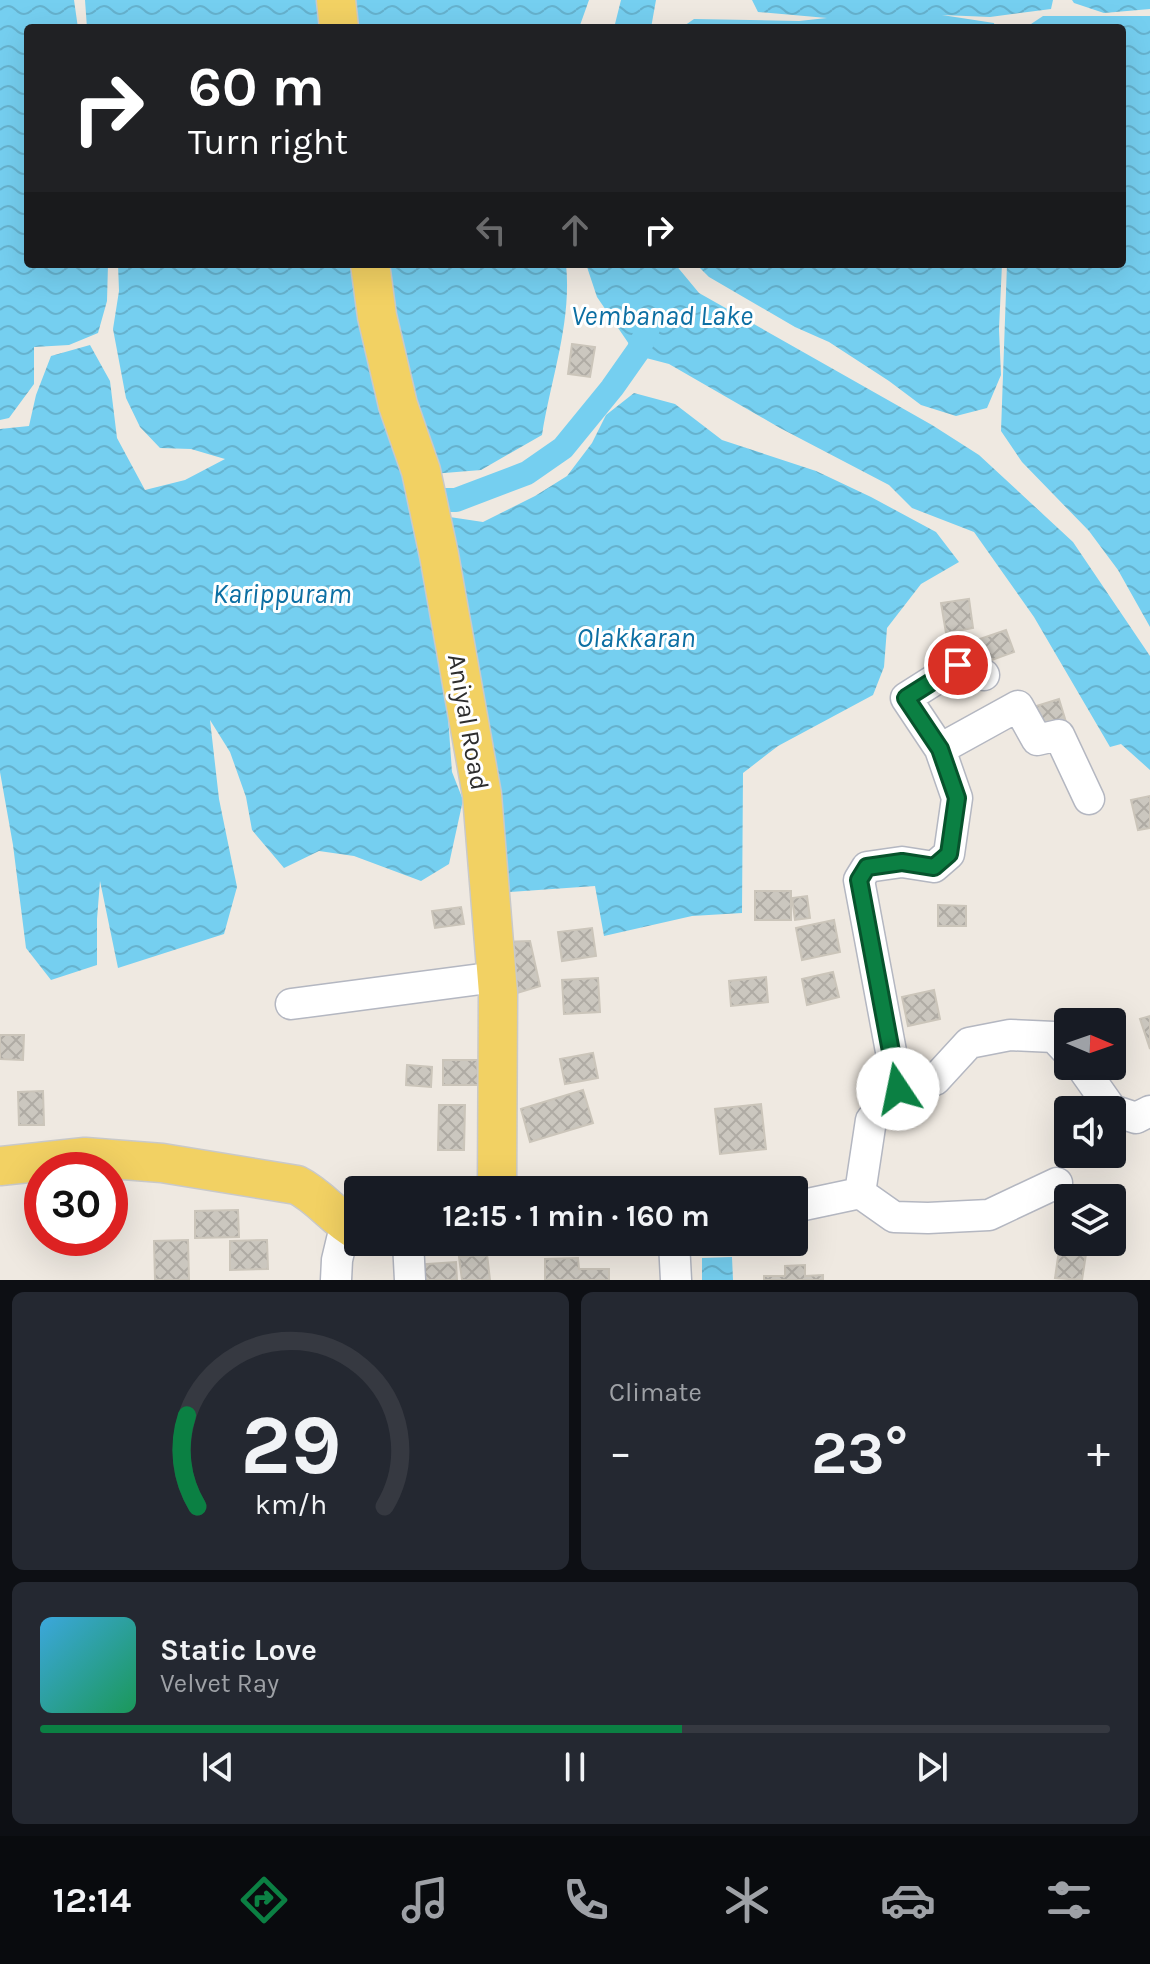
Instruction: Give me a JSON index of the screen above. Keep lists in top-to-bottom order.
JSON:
{
  "streets": {
    "main road": ["Aniyal Road"]
  },
  "water": ["Vembanad Lake", "Karippuram", "Olakkaran"],
  "north": "right",
  "page": {
    "turn": ["60 m", "Turn right"],
    "limit": "30",
    "trip": "12:15 · 1 min · 160 m",
    "tile": "Climate",
    "heat": ["−", "23°", "+"],
    "song": ["Static Love", "Velvet Ray"],
    "tabs": "12:14",
    "gauge": ["29", "km/h"]
  }
}
